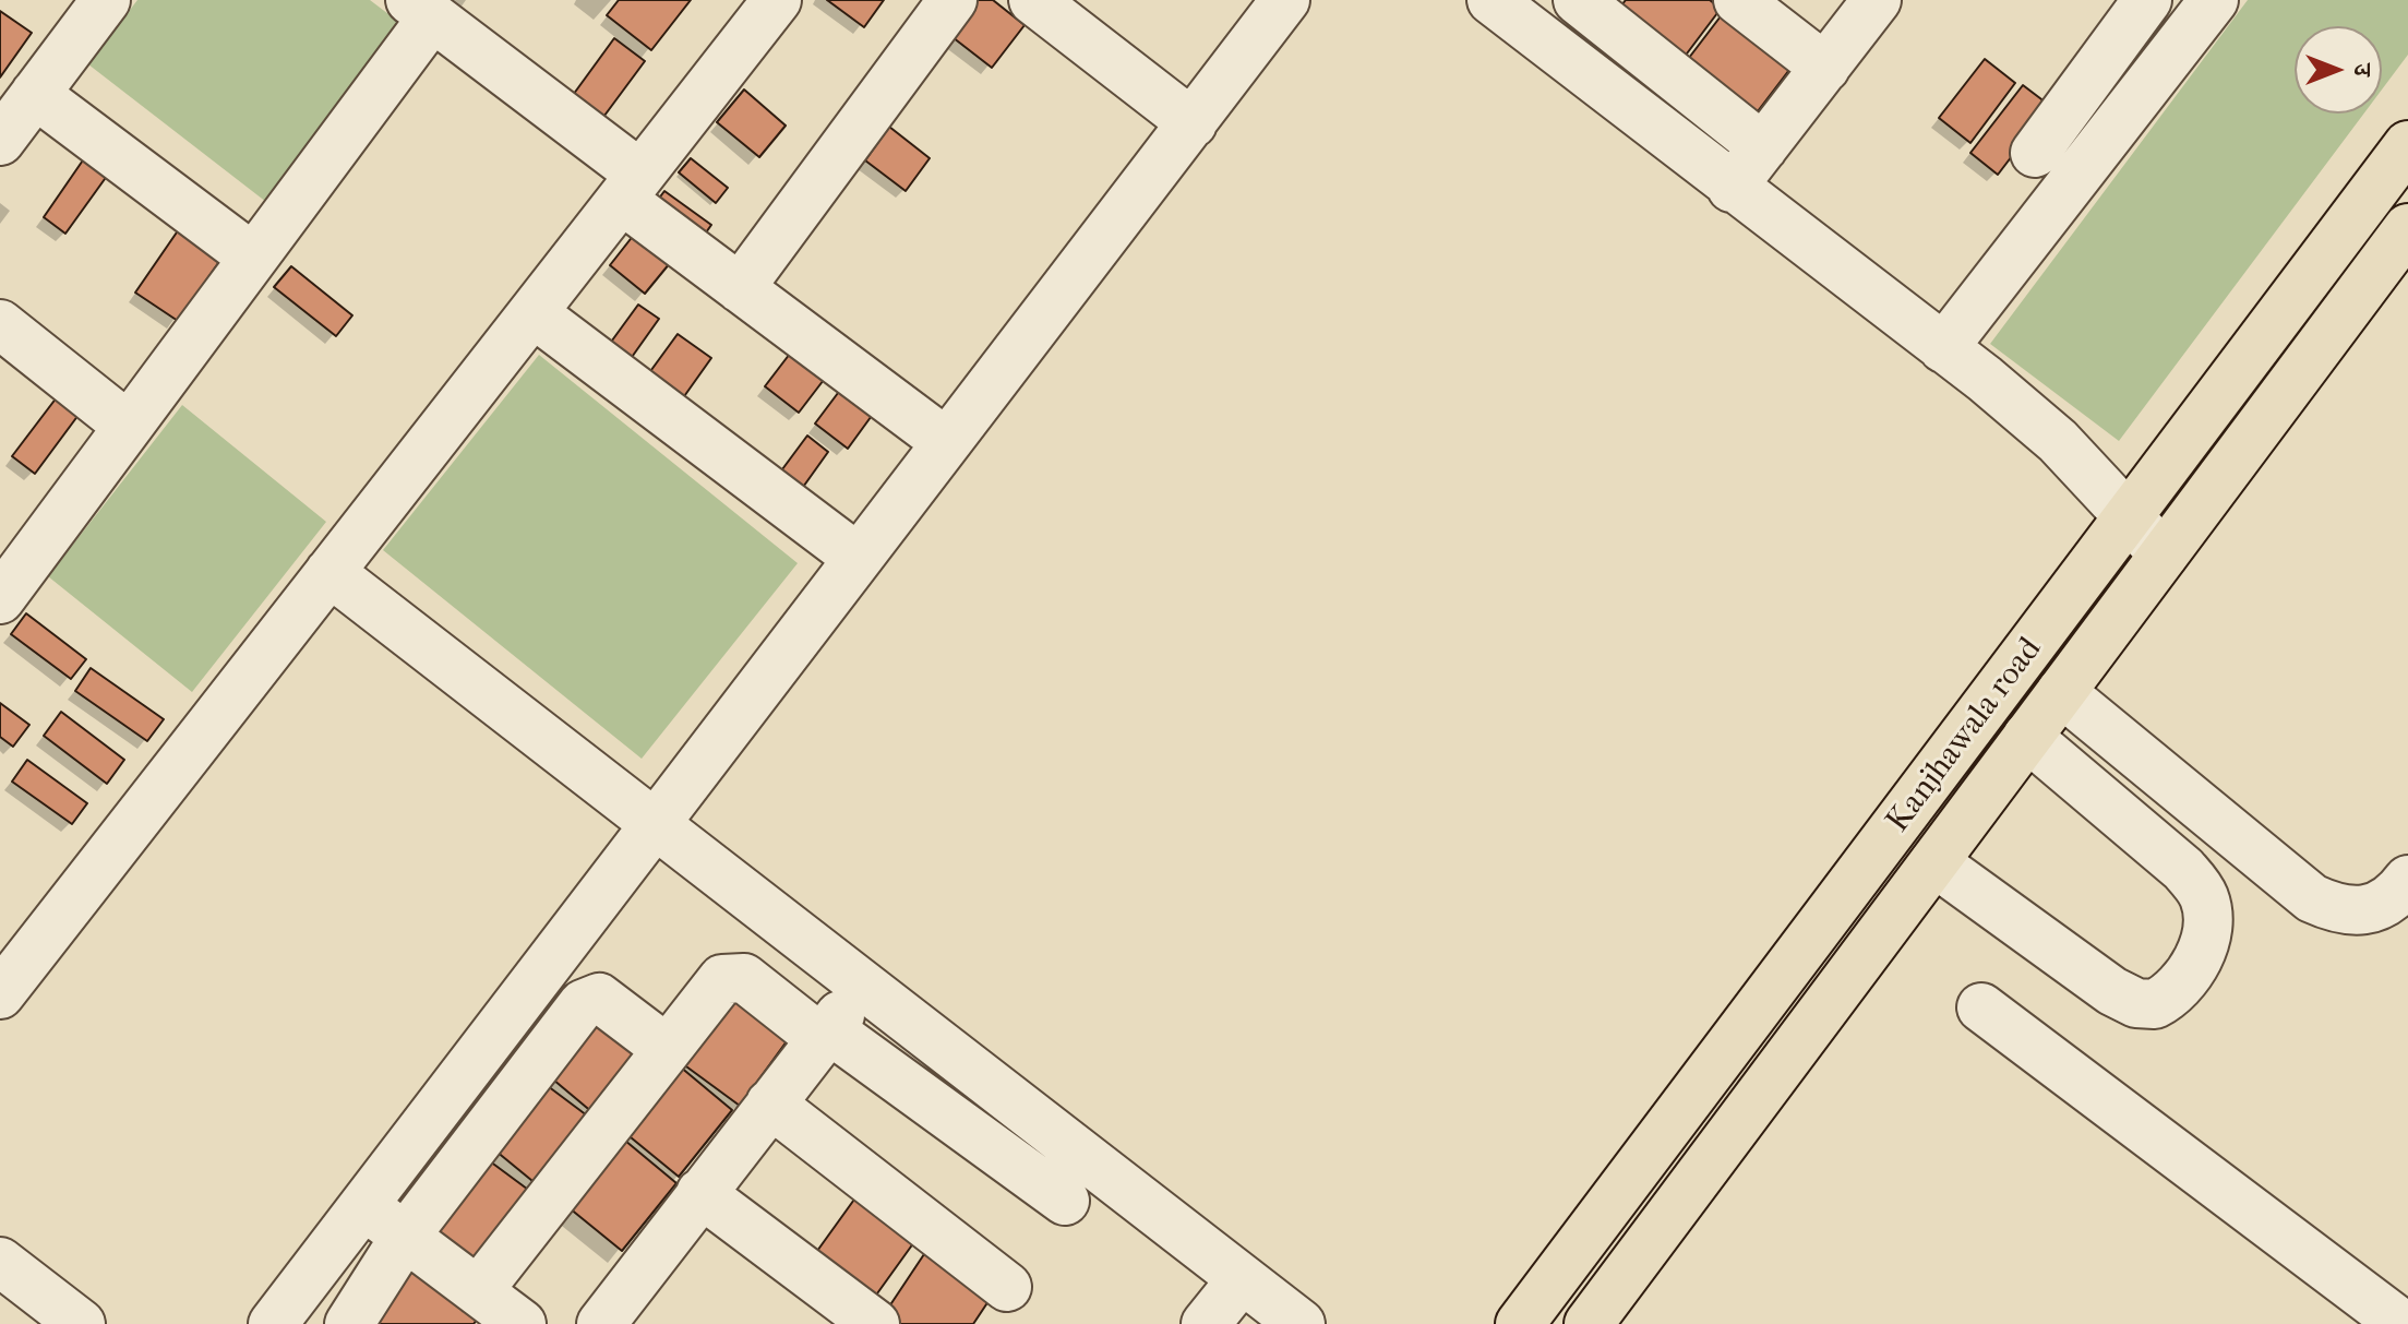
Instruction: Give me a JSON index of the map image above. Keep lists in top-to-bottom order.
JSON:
{
  "streets": {
    "main road": ["Kanjhawala road"]
  },
  "north": "right"
}
